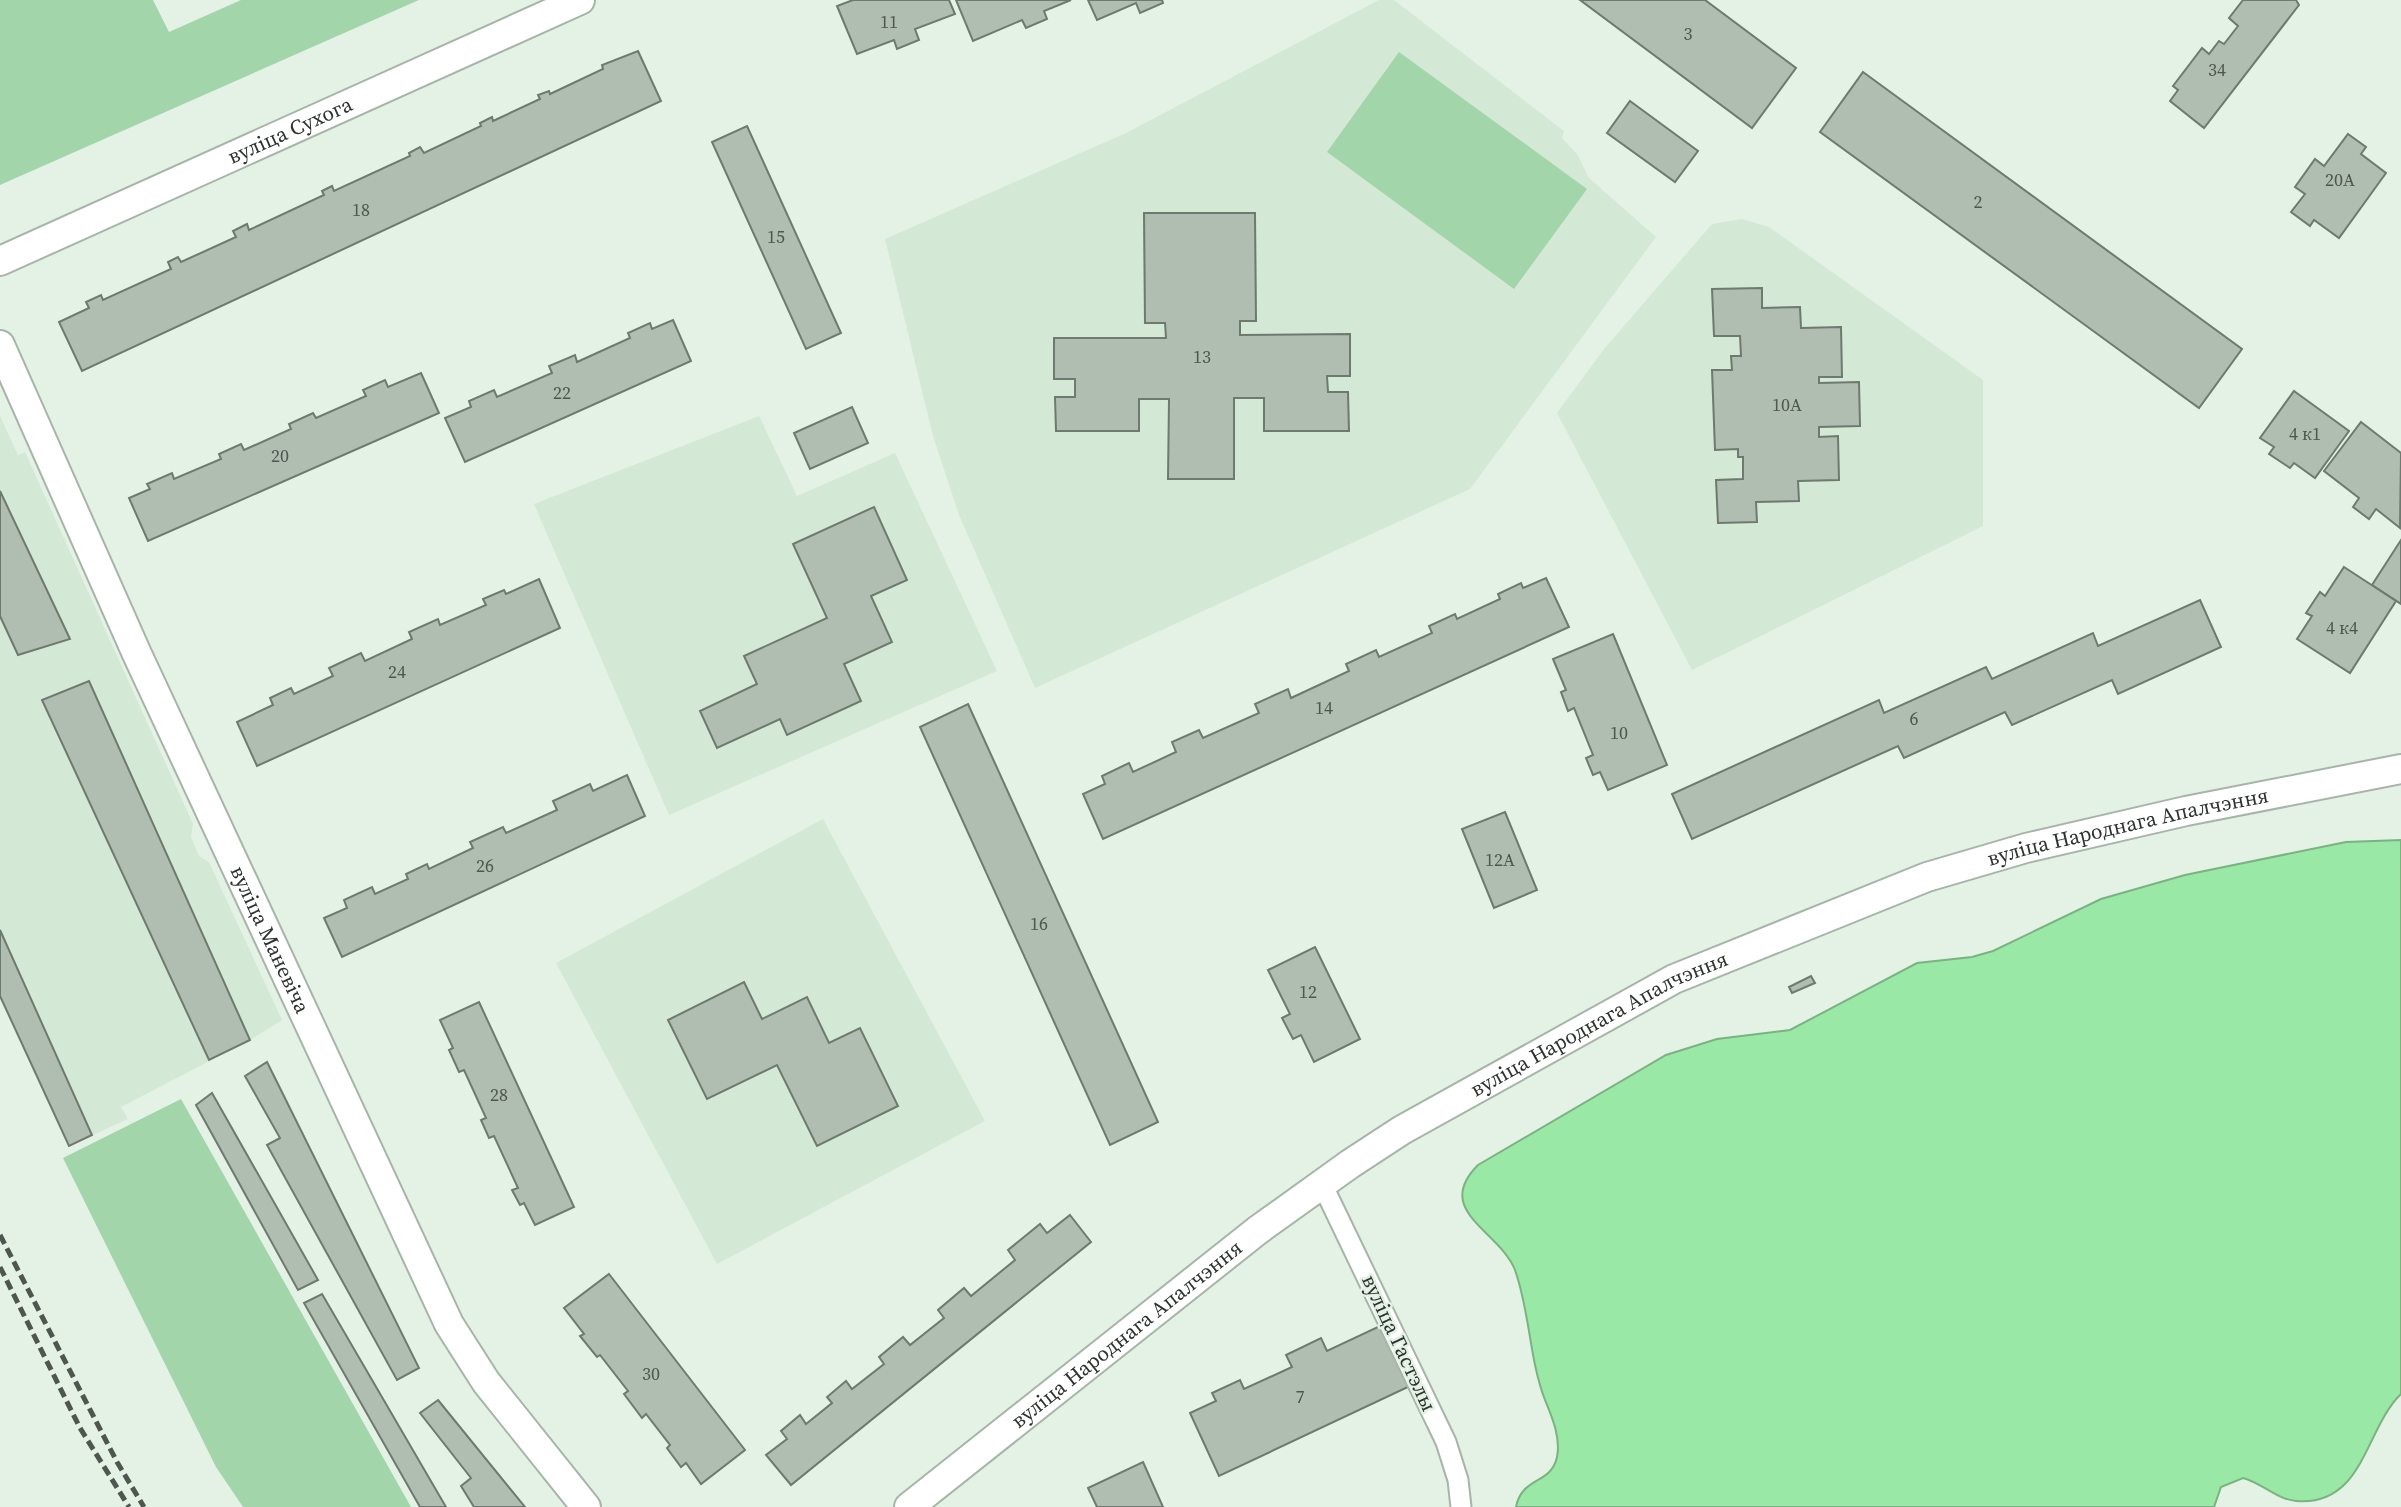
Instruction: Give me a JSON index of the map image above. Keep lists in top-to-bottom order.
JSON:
{
  "streets": {
    "street": [
      "вуліца Сухога",
      "вуліца Народнага Апалчэння",
      "вуліца Маневіча",
      "вуліца Гастэлы"
    ]
  },
  "crossings": [
    ["вуліца Народнага Апалчэння", "вуліца Гастэлы"]
  ],
  "house_numbers": [
    "11",
    "3",
    "34",
    "20А",
    "2",
    "18",
    "15",
    "13",
    "22",
    "10А",
    "4 к1",
    "20",
    "4 к4",
    "24",
    "14",
    "6",
    "10",
    "12А",
    "26",
    "16",
    "12",
    "28",
    "30",
    "7"
  ]
}
